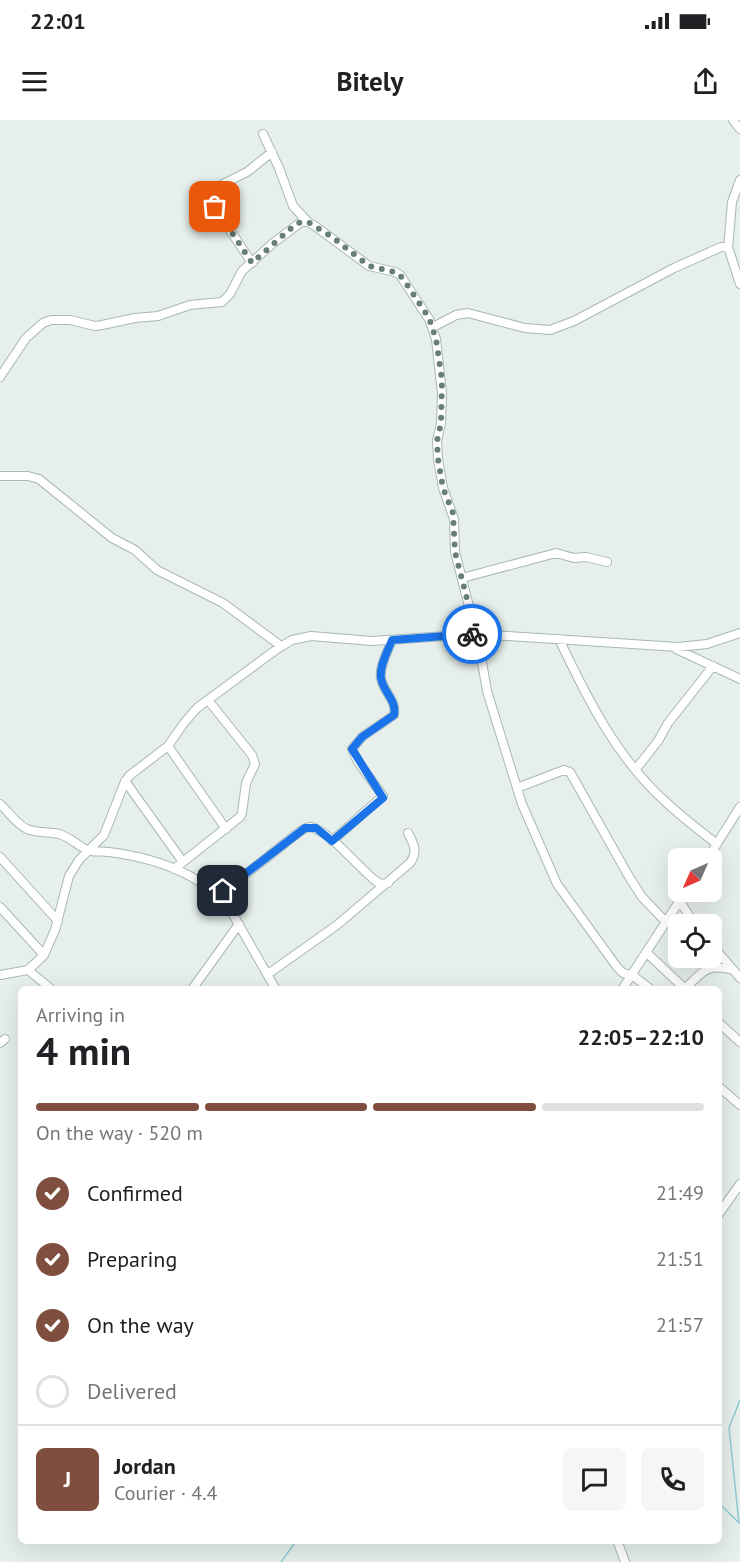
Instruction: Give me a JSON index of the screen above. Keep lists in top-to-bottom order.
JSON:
{
  "north": "bottom left",
  "page": {
    "status": "22:01",
    "header": "Bitely",
    "heading": ["4 min", "Arriving in", "22:05–22:10"],
    "panel": ["Jordan", "Courier · 4.4"],
    "bar": "On the way · 520 m",
    "list": [
      ["Confirmed", "21:49"],
      ["Preparing", "21:51"],
      ["On the way", "21:57"],
      "Delivered"
    ],
    "round": "J"
  }
}
